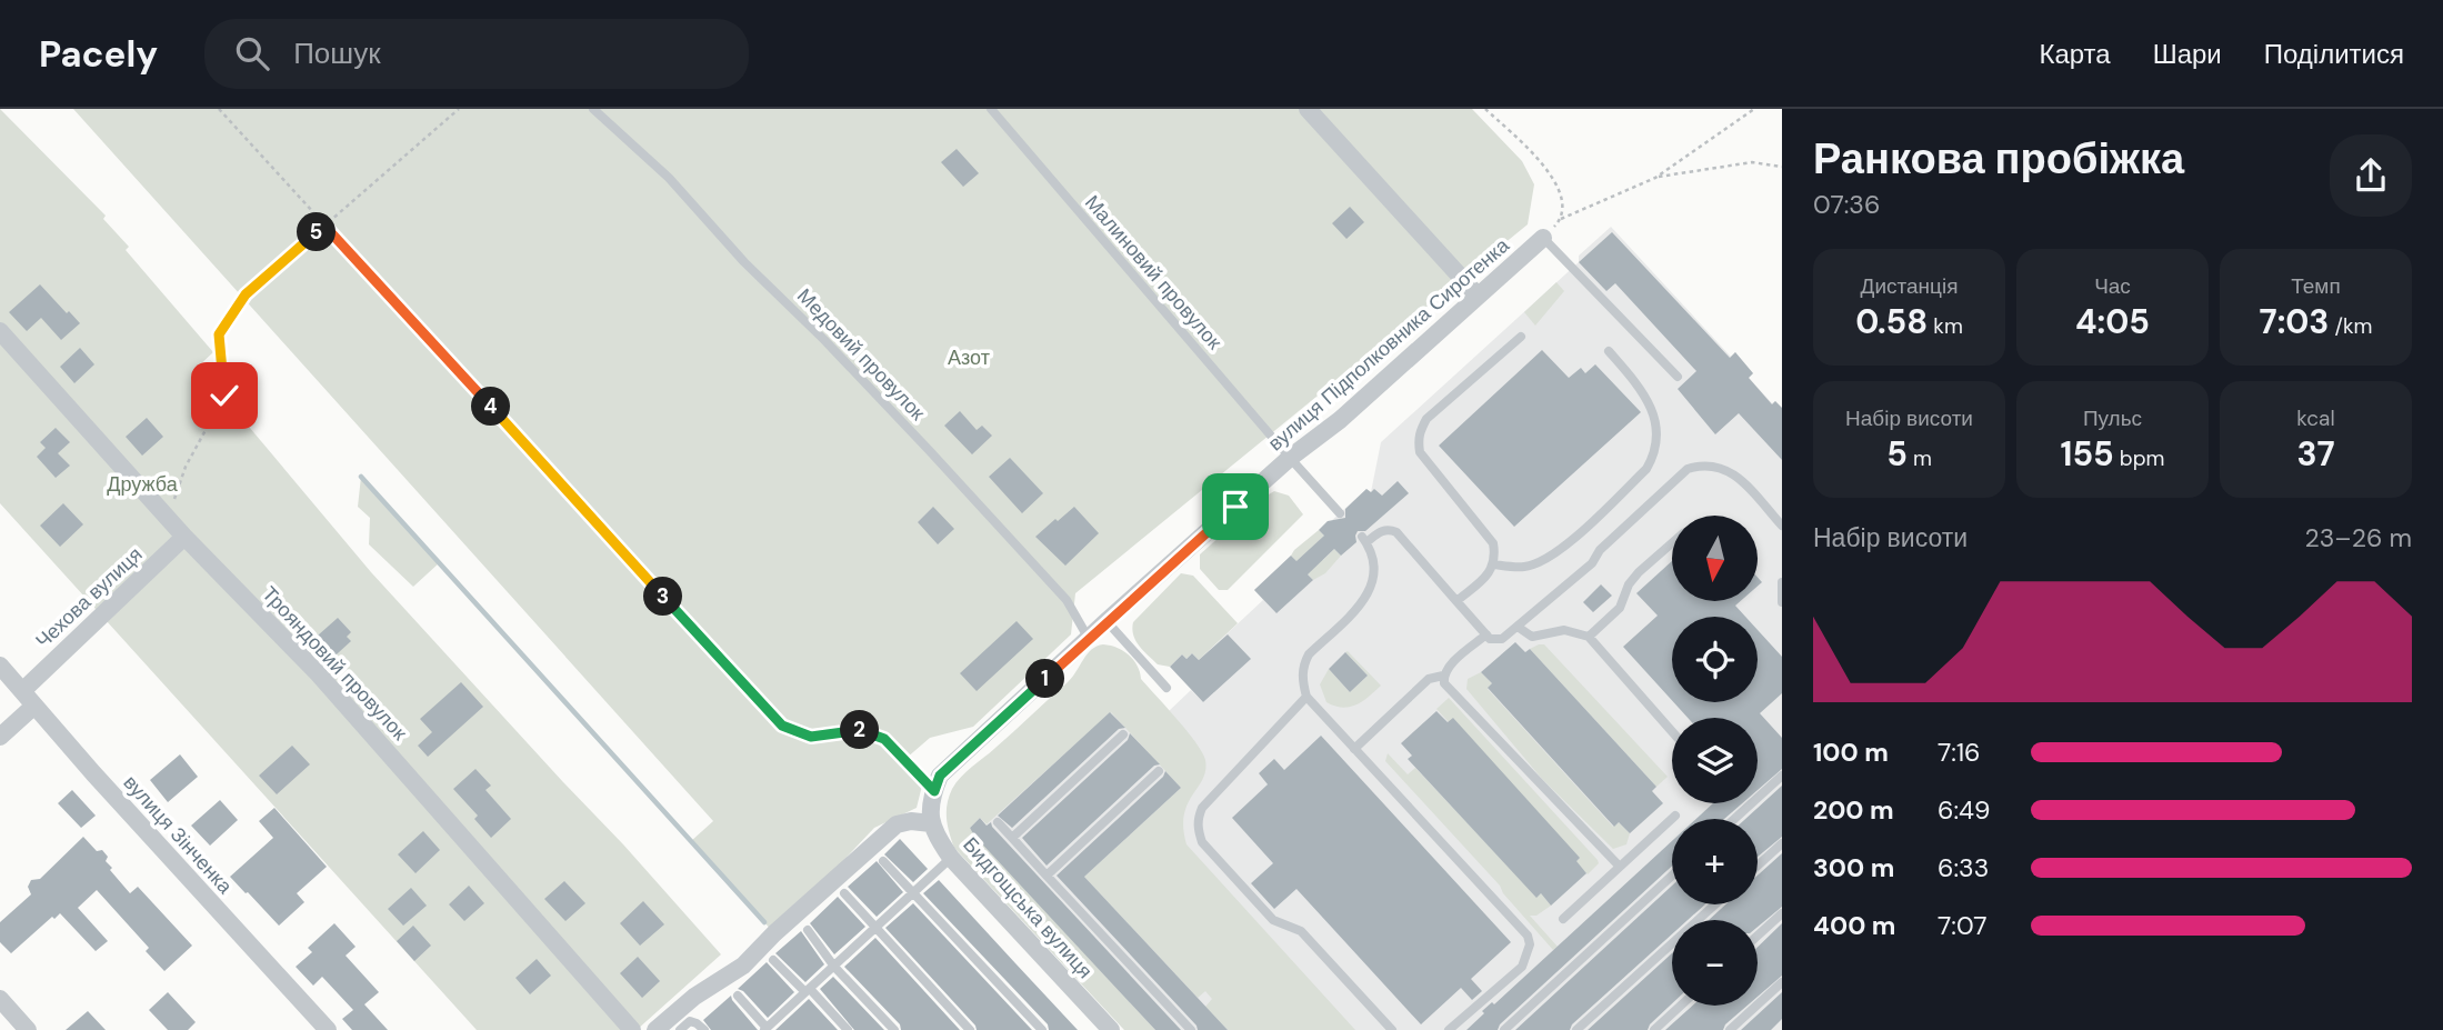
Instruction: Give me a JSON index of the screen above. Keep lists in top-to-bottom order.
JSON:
{
  "streets": {
    "street": [
      "вулиця Підполковника Сиротенка",
      "Чехова вулиця",
      "Трояндовий провулок",
      "вулиця Зінченка",
      "Бидгощська вулиця"
    ],
    "lane": ["Малиновий провулок", "Медовий провулок"]
  },
  "crossings": [
    ["Малиновий провулок", "вулиця Підполковника Сиротенка"],
    ["вулиця Підполковника Сиротенка", "Медовий провулок"],
    ["Чехова вулиця", "Трояндовий провулок"],
    ["Чехова вулиця", "вулиця Зінченка"]
  ],
  "parks": ["Азот", "Дружба"],
  "north": "bottom",
  "page": {
    "header": "Pacely",
    "search": "Пошук",
    "nav": ["Карта", "Шари", "Поділитися"],
    "heading": ["Ранкова пробіжка", "07:36"],
    "pins": [
      "5",
      "4",
      "3",
      "1",
      "2"
    ],
    "stats": [
      ["Дистанція", "0.58 km"],
      ["Час", "4:05"],
      ["Темп", "7:03 /km"],
      ["Набір висоти", "5 m"],
      ["Пульс", "155 bpm"],
      ["kcal", "37"]
    ],
    "chart": ["Набір висоти", "23–26 m"],
    "map_buttons": ["+", "−"],
    "list": [
      {
        "name": "100 m",
        "note": "7:16"
      },
      {
        "name": "200 m",
        "note": "6:49"
      },
      {
        "name": "300 m",
        "note": "6:33"
      },
      {
        "name": "400 m",
        "note": "7:07"
      }
    ]
  }
}
